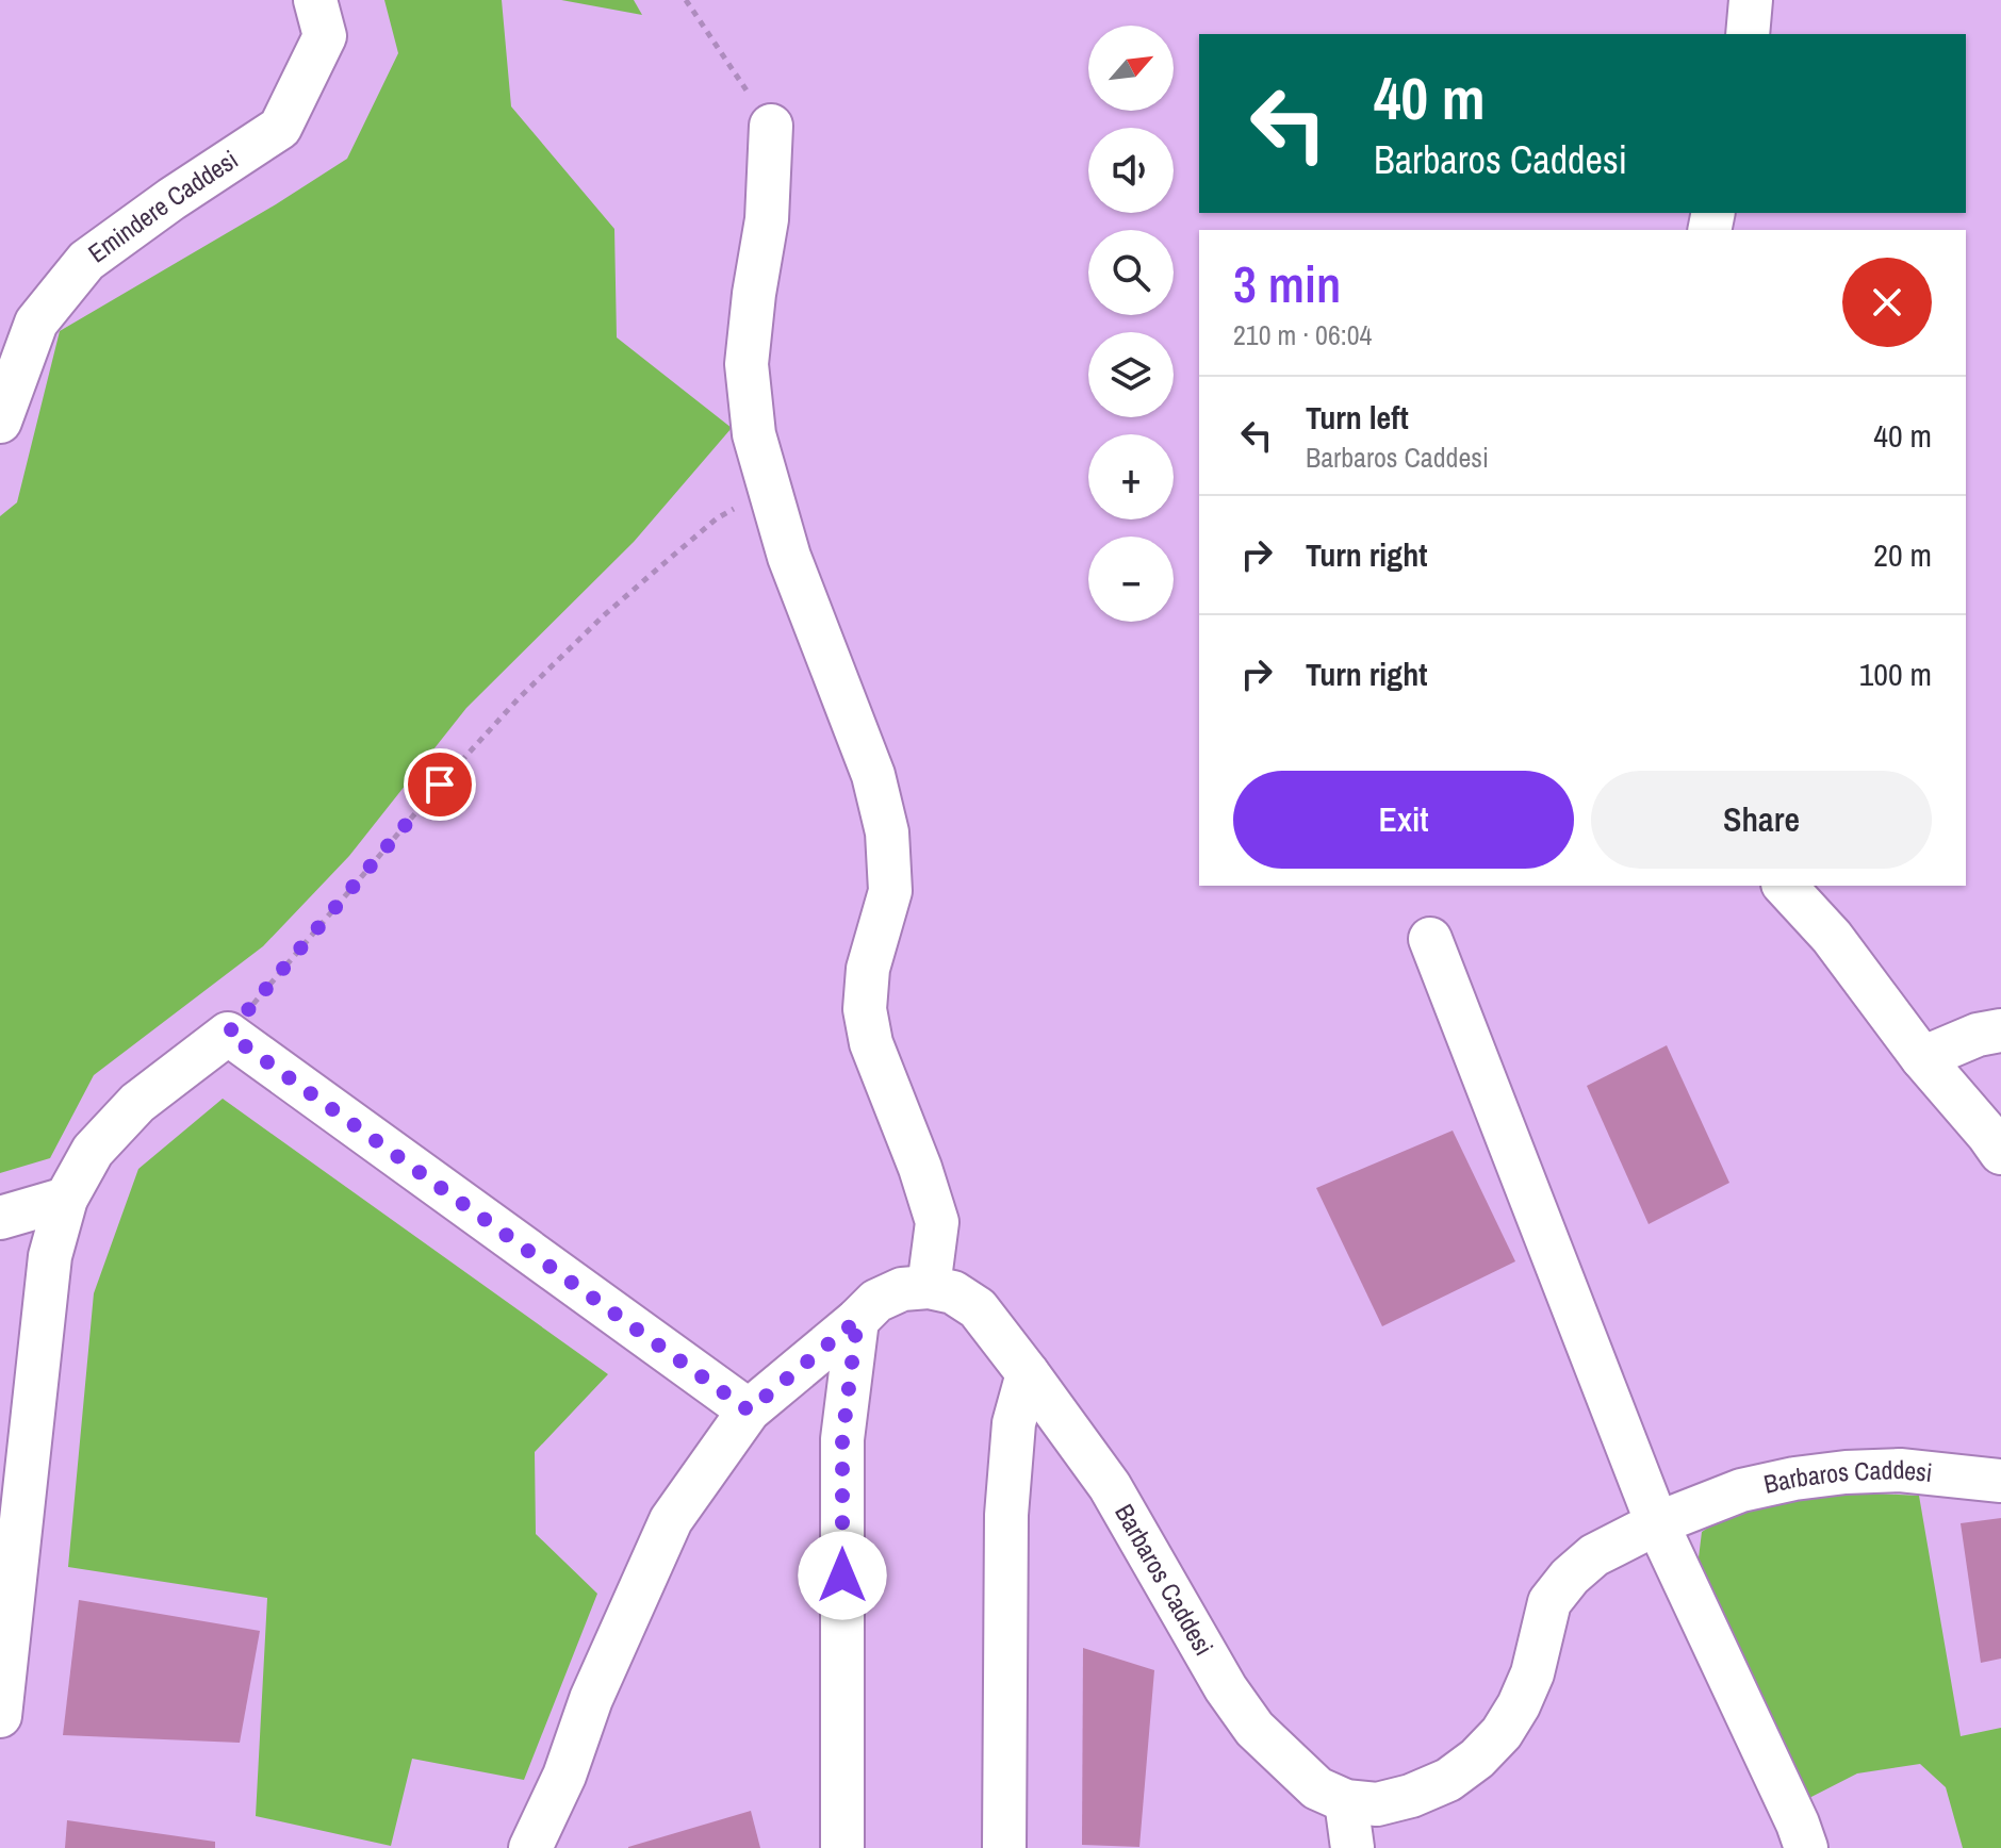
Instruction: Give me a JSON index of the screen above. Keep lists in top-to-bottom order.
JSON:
{
  "streets": {
    "street": ["Emindere Caddesi", "Barbaros Caddesi"]
  },
  "north": "top right",
  "page": {
    "map_buttons": ["+", "−"],
    "turn": ["40 m", "Barbaros Caddesi"],
    "heading": ["3 min", "210 m · 06:04"],
    "list": [
      {
        "name": "Turn left",
        "note": "Barbaros Caddesi",
        "value": "40 m"
      },
      {
        "name": "Turn right",
        "value": "20 m"
      },
      {
        "name": "Turn right",
        "value": "100 m"
      }
    ],
    "buttons": ["Exit", "Share"]
  }
}
